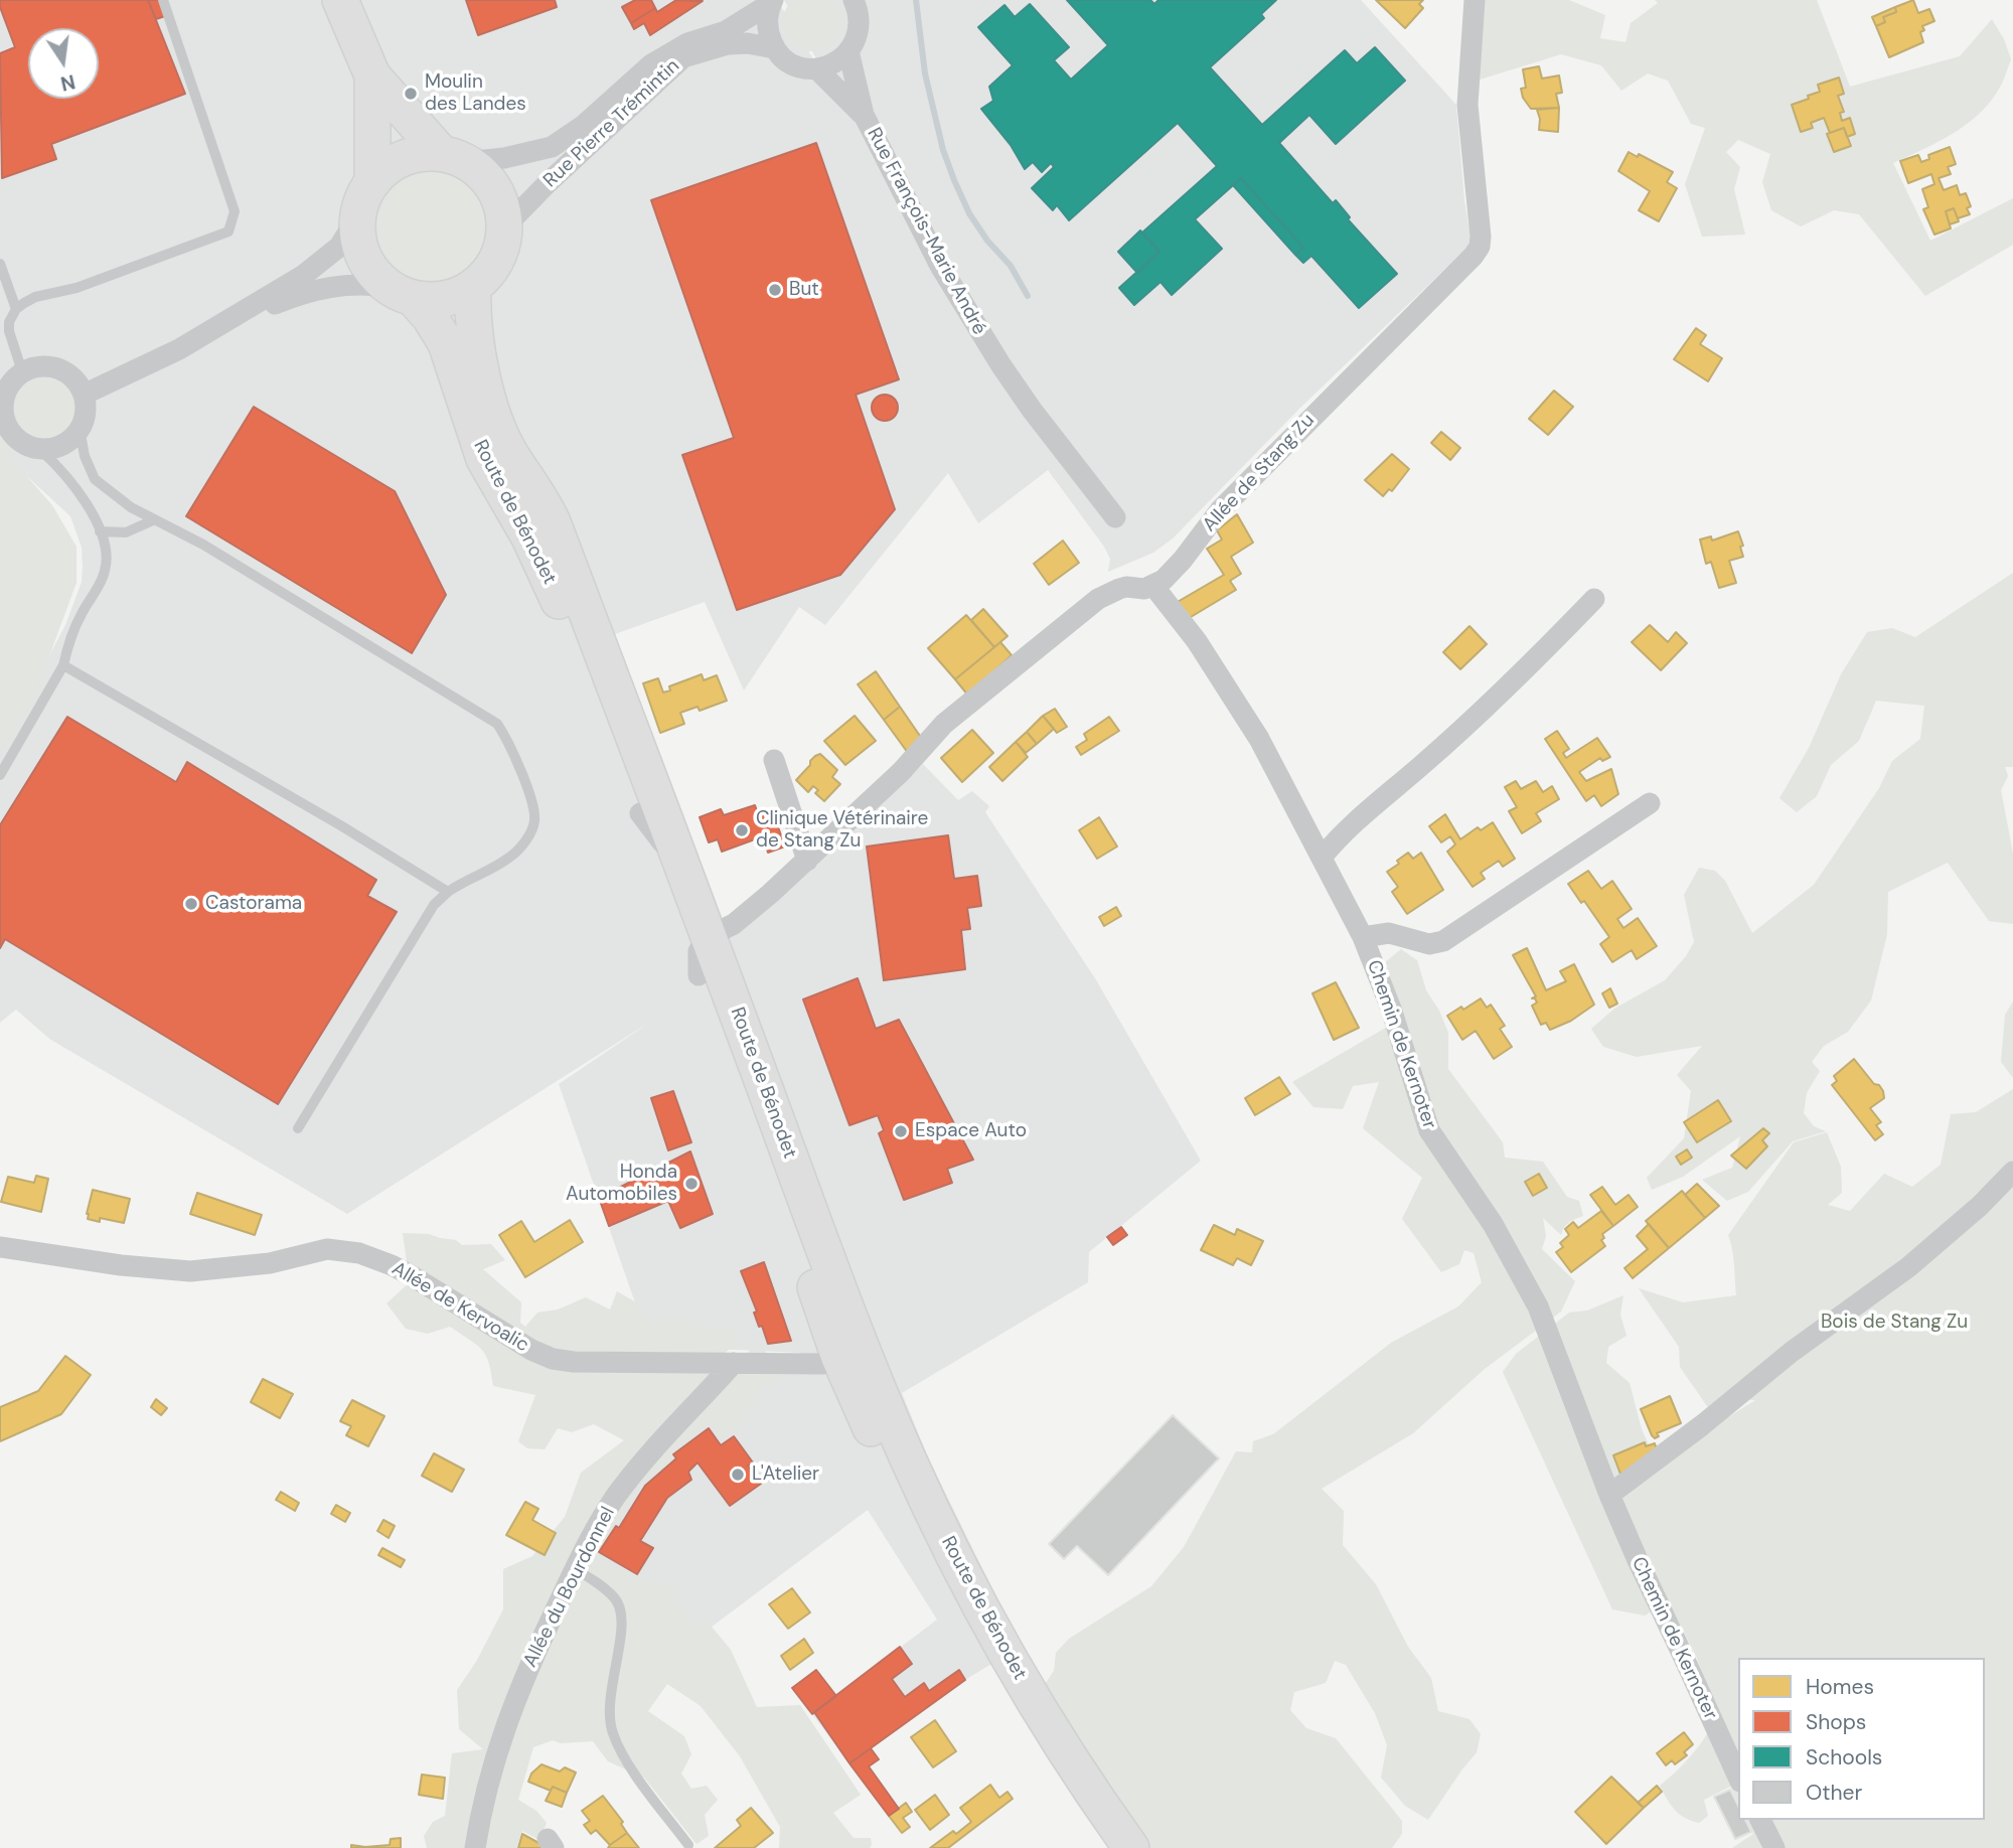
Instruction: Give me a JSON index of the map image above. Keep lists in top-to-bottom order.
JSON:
{
  "streets": {
    "main road": ["Route de Bénodet"],
    "street": [
      "Rue Pierre Trémintin",
      "Rue François-Marie André",
      "Allée de Stang Zu",
      "Chemin de Kernoter",
      "Allée de Kervoalic",
      "Allée du Bourdonnel"
    ]
  },
  "crossings": [
    ["Rue Pierre Trémintin", "Route de Bénodet"],
    ["Allée de Stang Zu", "Chemin de Kernoter"],
    ["Route de Bénodet", "Allée de Kervoalic"],
    ["Allée de Kervoalic", "Allée du Bourdonnel"]
  ],
  "parks": ["Bois de Stang Zu"],
  "places": [
    "Moulin des Landes",
    "But",
    "Clinique Vétérinaire de Stang Zu",
    "Castorama",
    "Espace Auto",
    "Honda Automobiles",
    "L'Atelier"
  ],
  "legend": [
    "Homes",
    "Shops",
    "Schools",
    "Other"
  ],
  "north": "bottom"
}
